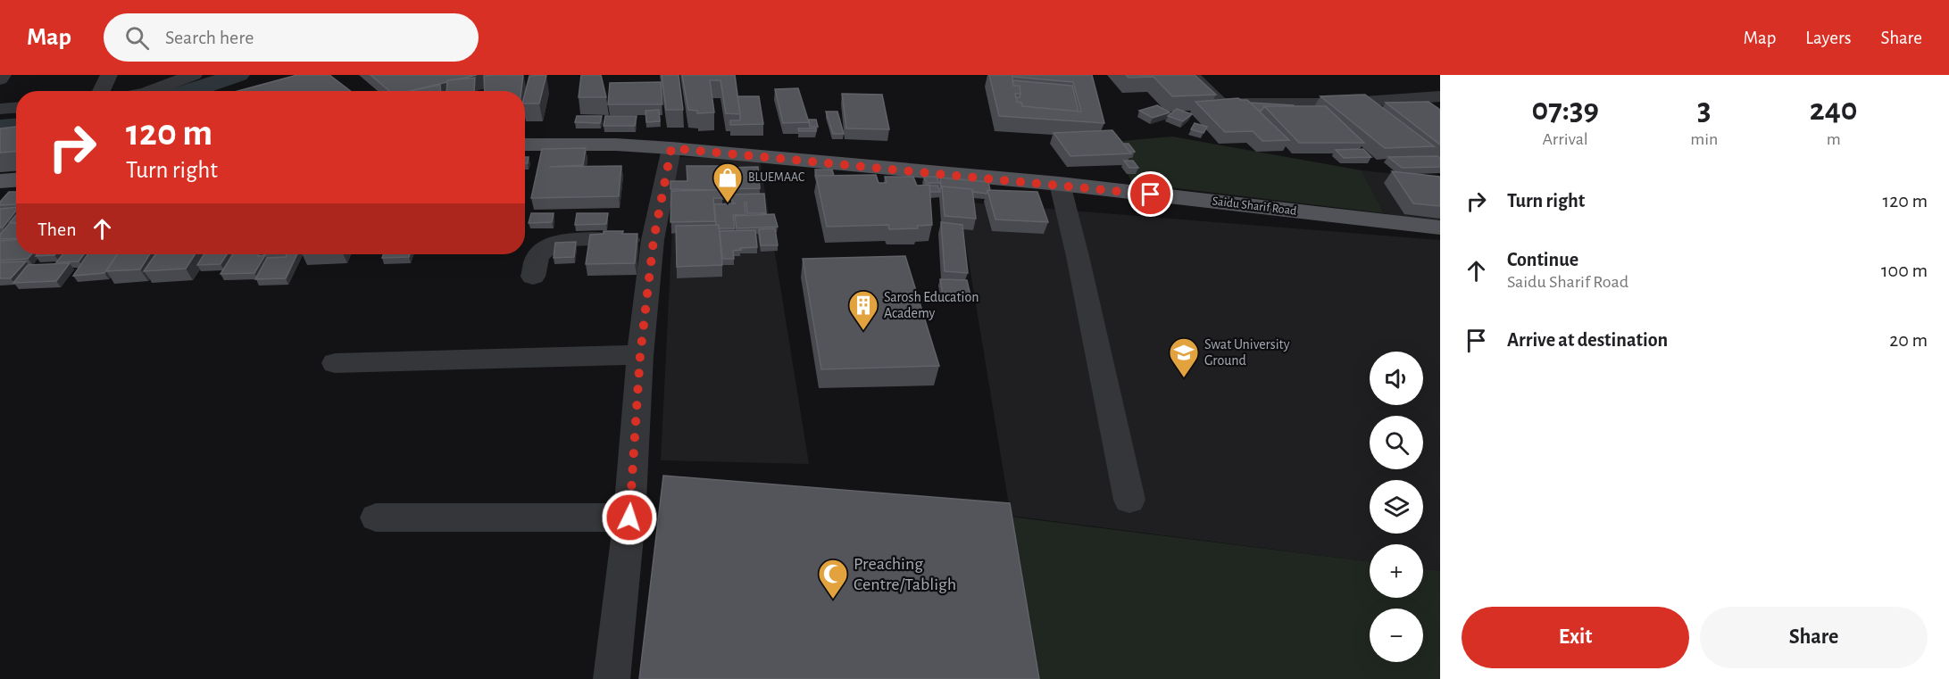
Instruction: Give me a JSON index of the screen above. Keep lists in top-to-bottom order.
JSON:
{
  "streets": {
    "main road": ["Saidu Sharif Road"]
  },
  "places": {
    "shop": ["BLUEMAAC"],
    "building": ["Sarosh Education Academy"],
    "school or university": ["Swat University Ground"],
    "mosque": ["Preaching Centre/Tabligh"]
  },
  "page": {
    "header": "Map",
    "search": "Search here",
    "nav": ["Map", "Layers", "Share"],
    "eta": [
      "07:39",
      "Arrival",
      "3",
      "min",
      "240",
      "m"
    ],
    "turn": ["120 m", "Turn right"],
    "list": [
      {
        "name": "Turn right",
        "value": "120 m"
      },
      {
        "name": "Continue",
        "note": "Saidu Sharif Road",
        "value": "100 m"
      },
      {
        "name": "Arrive at destination",
        "value": "20 m"
      }
    ],
    "then": "Then",
    "map_buttons": ["+", "−"],
    "buttons": ["Exit", "Share"]
  }
}
